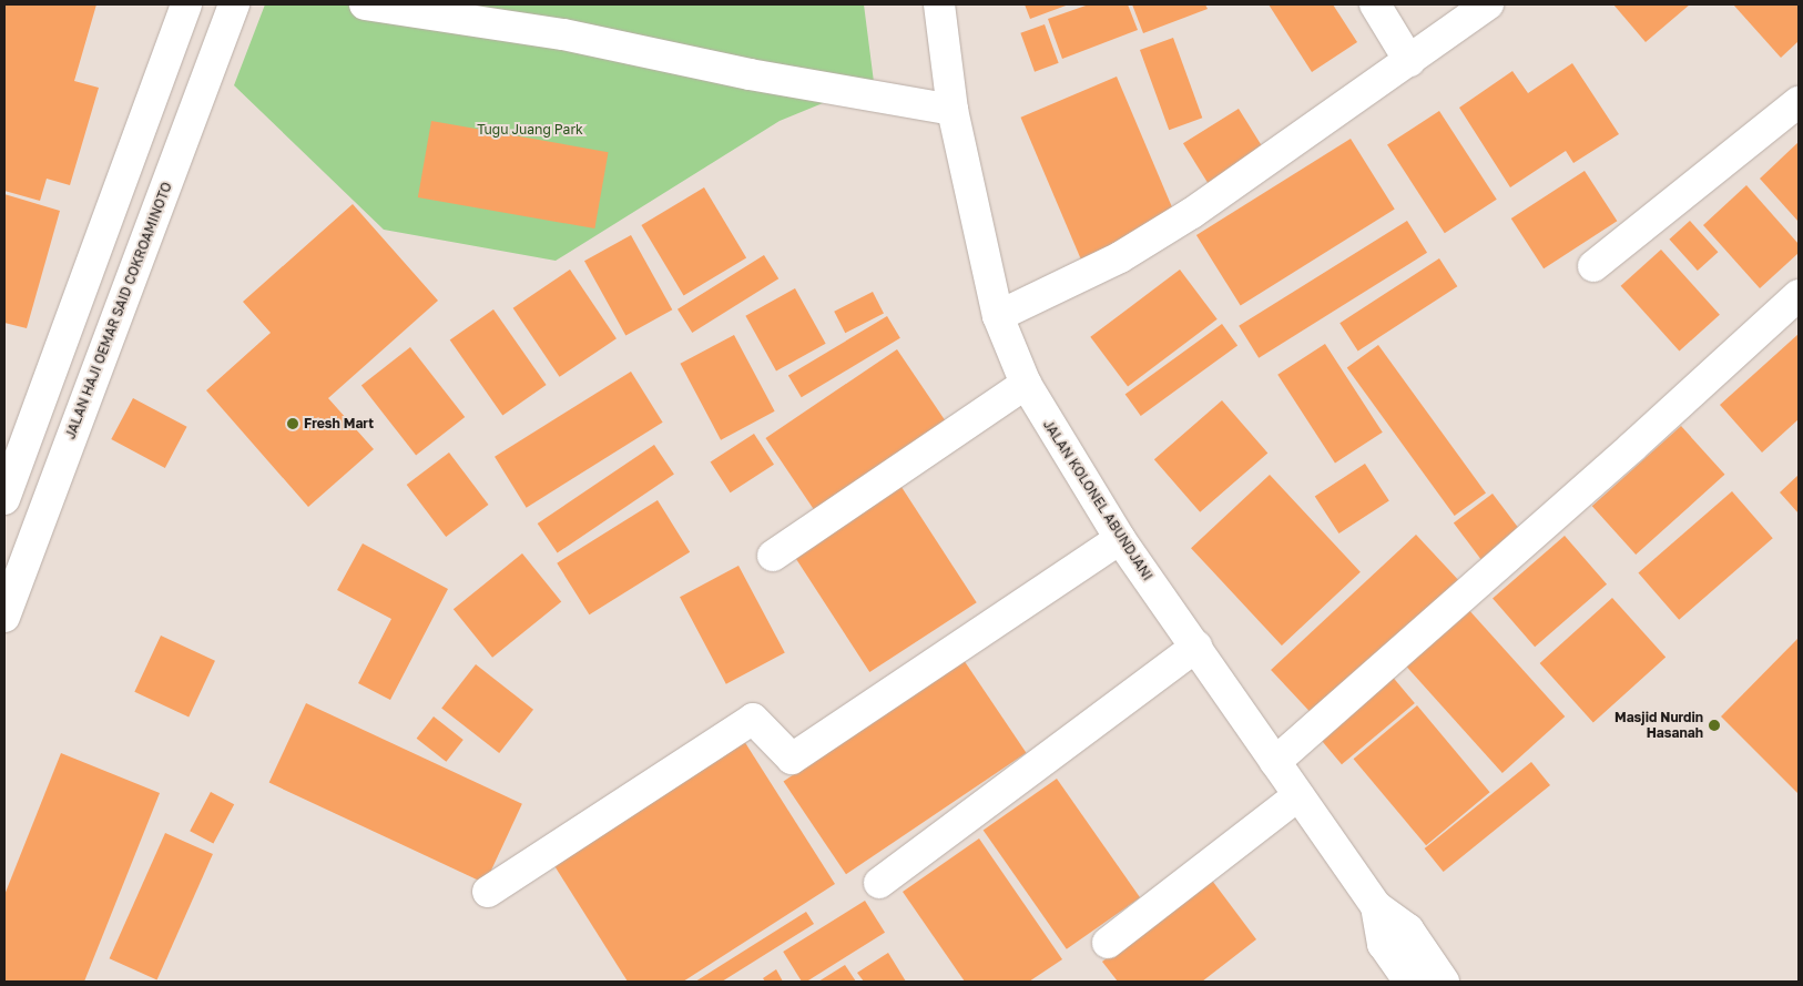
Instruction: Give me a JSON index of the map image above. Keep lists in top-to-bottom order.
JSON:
{
  "streets": {
    "main road": ["JALAN HAJI OEMAR SAID COKROAMINOTO", "JALAN KOLONEL ABUNDJANI"]
  },
  "parks": ["Tugu Juang Park"],
  "places": ["Fresh Mart", "Masjid Nurdin Hasanah"]
}
